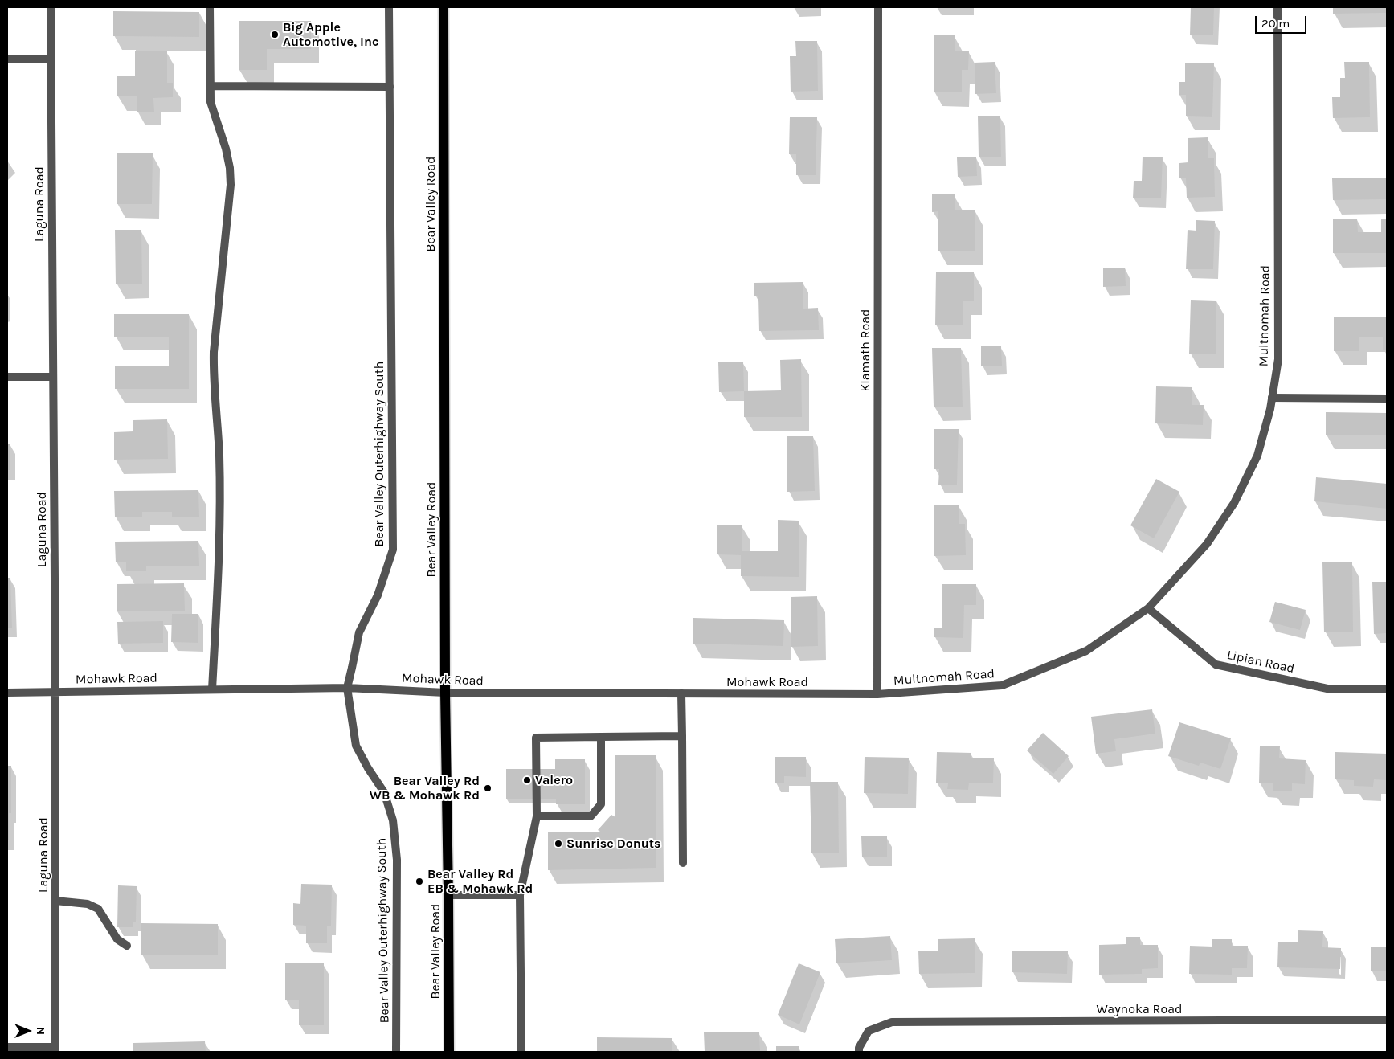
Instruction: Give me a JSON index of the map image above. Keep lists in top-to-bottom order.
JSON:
{
  "streets": {
    "main road": ["Bear Valley Road"],
    "street": [
      "Laguna Road",
      "Multnomah Road",
      "Klamath Road",
      "Bear Valley Outerhighway South",
      "Lipian Road",
      "Mohawk Road",
      "Waynoka Road"
    ]
  },
  "crossings": [
    ["Laguna Road", "Mohawk Road"],
    ["Bear Valley Road", "Mohawk Road"],
    ["Multnomah Road", "Klamath Road"],
    ["Multnomah Road", "Lipian Road"],
    ["Multnomah Road", "Mohawk Road"],
    ["Klamath Road", "Mohawk Road"],
    ["Bear Valley Outerhighway South", "Mohawk Road"]
  ],
  "places": [
    "Big Apple Automotive, Inc",
    "Valero",
    "Bear Valley Rd WB & Mohawk Rd",
    "Sunrise Donuts",
    "Bear Valley Rd EB & Mohawk Rd"
  ],
  "scale_bar": "20 m",
  "north": "right"
}
